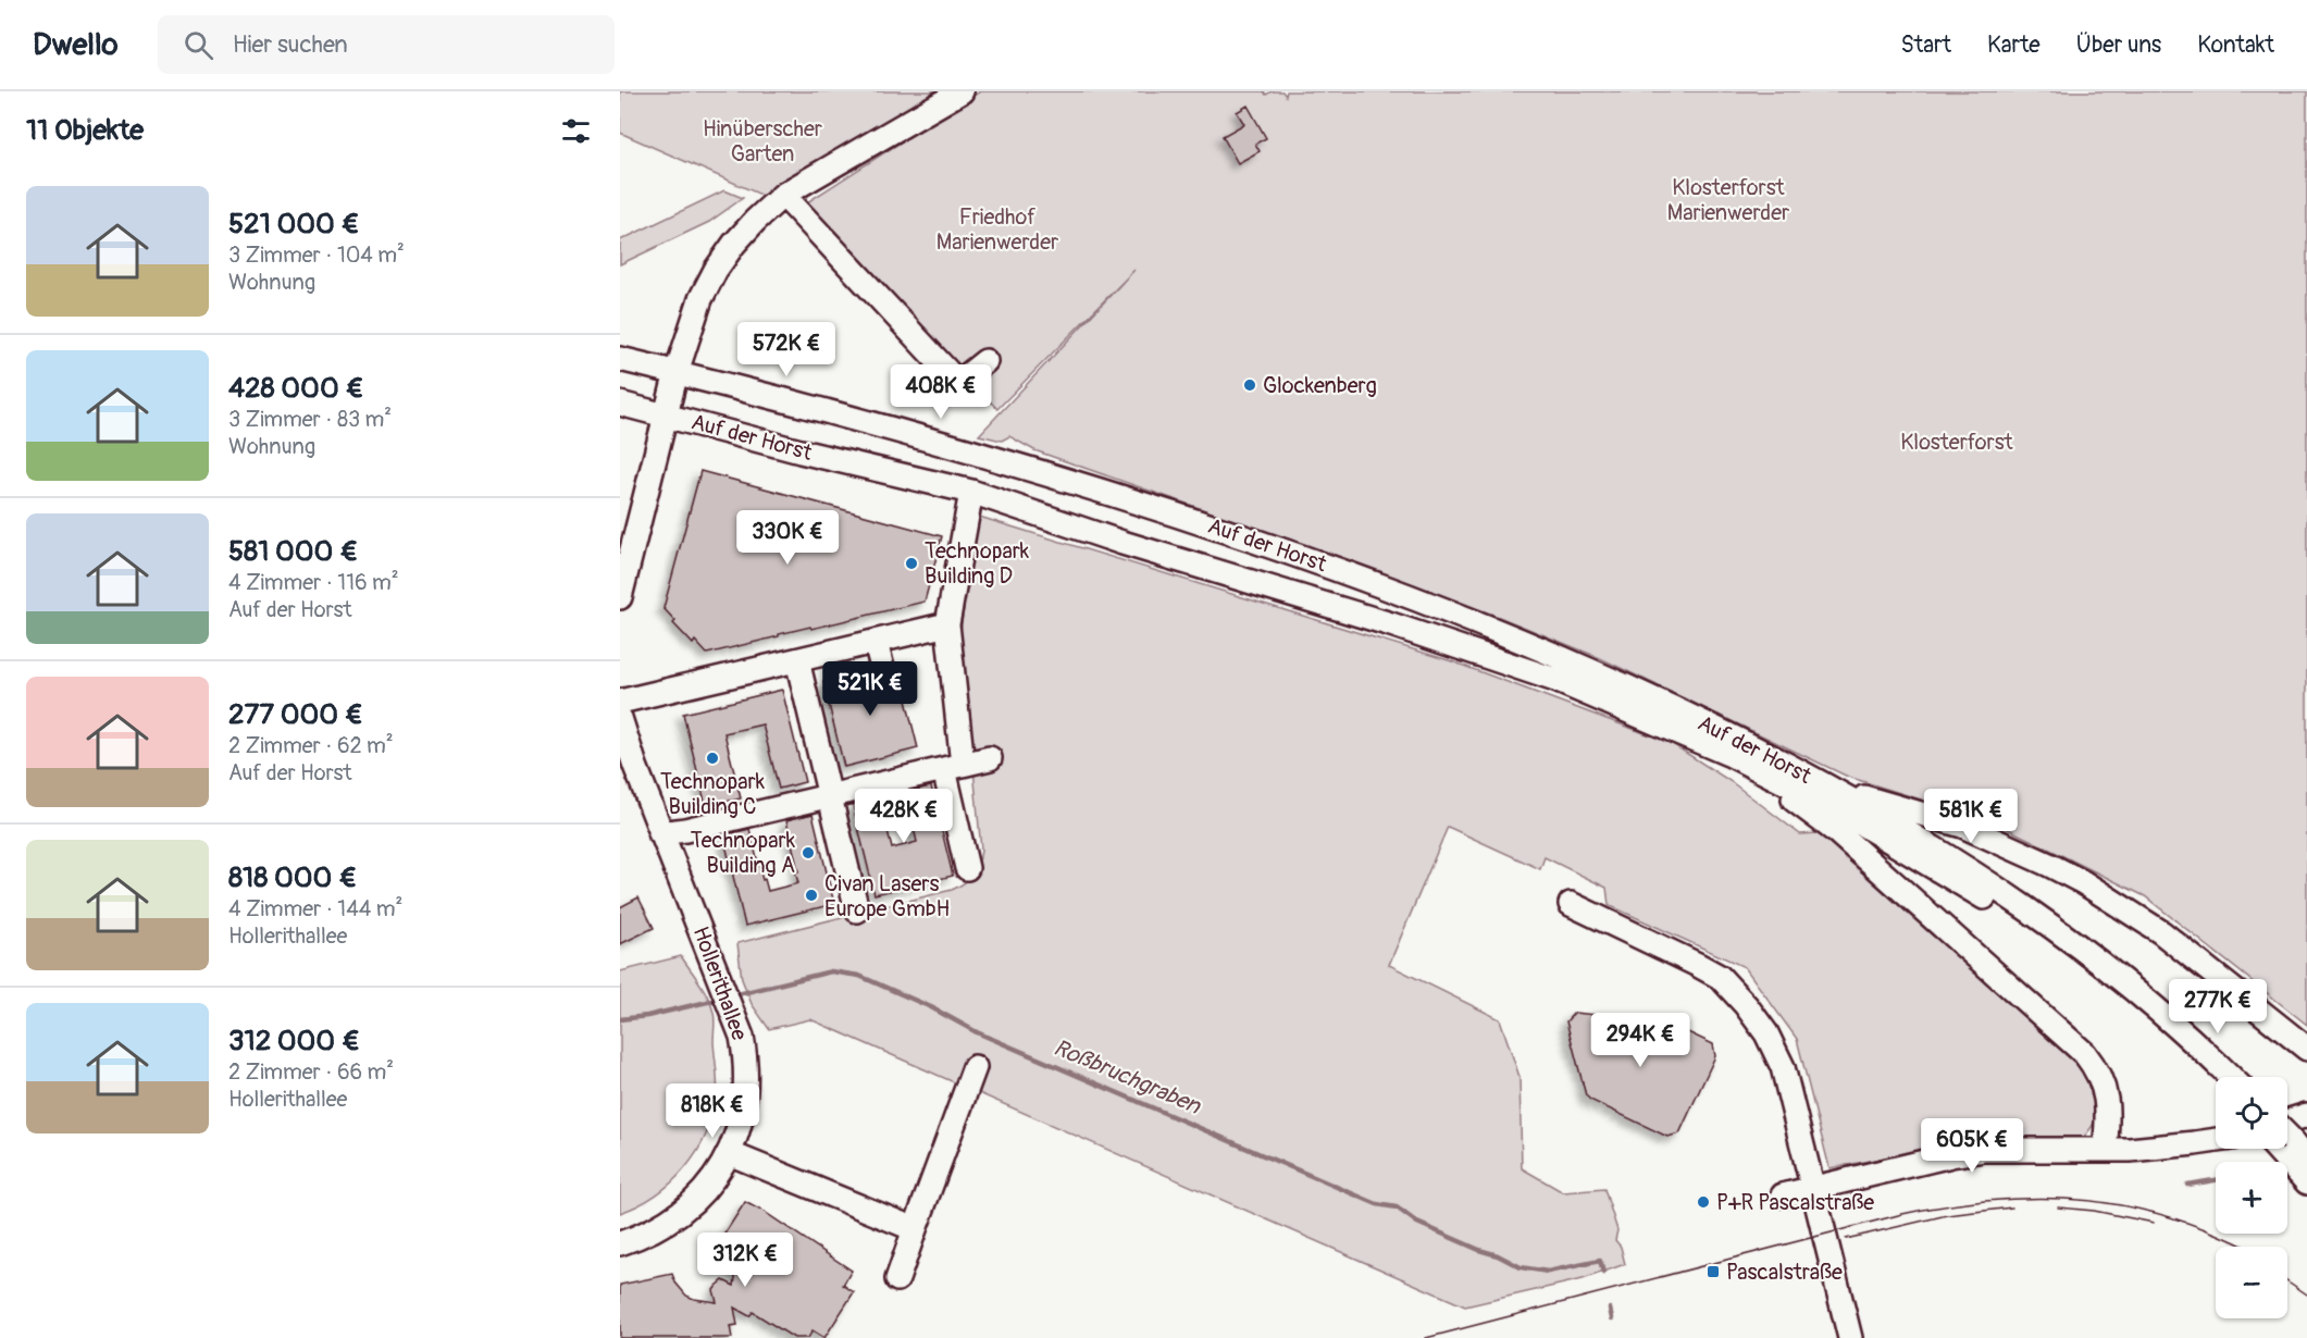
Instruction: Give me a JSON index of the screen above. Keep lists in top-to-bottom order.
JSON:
{
  "streets": {
    "street": ["Auf der Horst", "Hollerithallee"]
  },
  "water": ["Roßbruchgraben"],
  "parks": [
    "Hinüberscher Garten",
    "Klosterforst Marienwerder",
    "Friedhof Marienwerder",
    "Klosterforst"
  ],
  "places": {
    "other": [
      "Glockenberg",
      "Technopark Building D",
      "Technopark Building C",
      "Technopark Building A",
      "Civan Lasers Europe GmbH",
      "P+R Pascalstraße"
    ],
    "transit": ["Pascalstraße"]
  },
  "page": {
    "header": "Dwello",
    "search": "Hier suchen",
    "nav": [
      "Start",
      "Karte",
      "Über uns",
      "Kontakt"
    ],
    "heading": "11 Objekte",
    "list": [
      {
        "name": "521 000 €",
        "note": "3 Zimmer · 104 m² · Wohnung"
      },
      {
        "name": "428 000 €",
        "note": "3 Zimmer · 83 m² · Wohnung"
      },
      {
        "name": "581 000 €",
        "note": "4 Zimmer · 116 m² · Auf der Horst"
      },
      {
        "name": "277 000 €",
        "note": "2 Zimmer · 62 m² · Auf der Horst"
      },
      {
        "name": "818 000 €",
        "note": "4 Zimmer · 144 m² · Hollerithallee"
      },
      {
        "name": "312 000 €",
        "note": "2 Zimmer · 66 m² · Hollerithallee"
      }
    ],
    "price": [
      "572K €",
      "408K €",
      "330K €",
      "521K €",
      "428K €",
      "581K €",
      "277K €",
      "294K €",
      "818K €",
      "605K €",
      "312K €"
    ],
    "map_buttons": ["+", "−"]
  }
}
